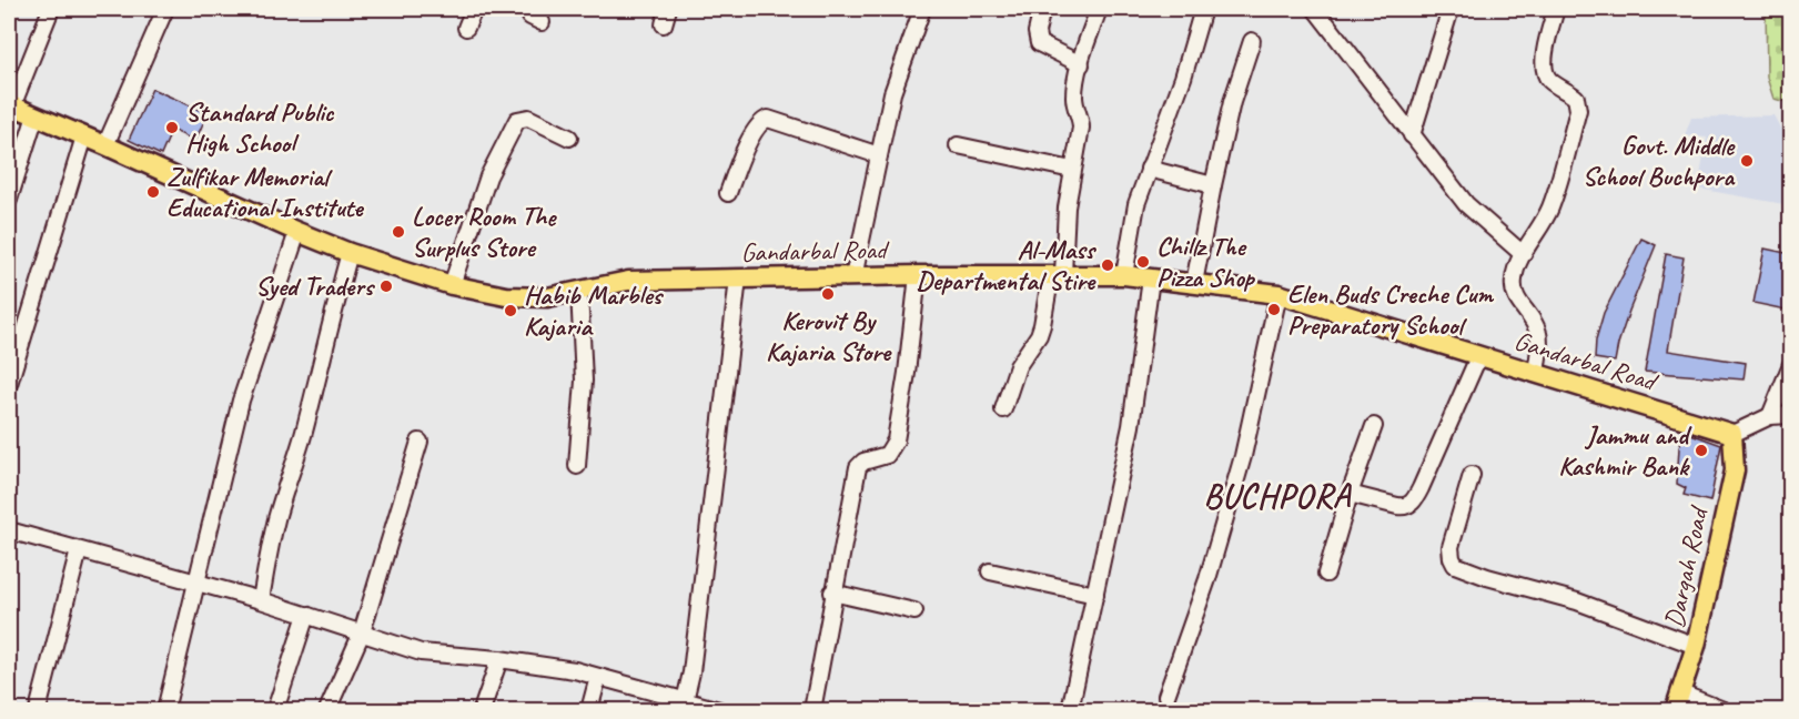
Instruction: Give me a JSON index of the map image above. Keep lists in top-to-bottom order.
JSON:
{
  "streets": {
    "main road": ["Gandarbal Road", "Dargah Road"]
  },
  "crossings": [
    ["Gandarbal Road", "Dargah Road"]
  ],
  "districts": ["BUCHPORA"],
  "places": [
    "Standard Public High School",
    "Govt. Middle School Buchpora",
    "Zulfikar Memorial Educational Institute",
    "Locer Room The Surplus Store",
    "Chillz The Pizza Shop",
    "Al-Mass Departmental Stire",
    "Syed Traders",
    "Kerovit By Kajaria Store",
    "Elen Buds Creche Cum Preparatory School",
    "Habib Marbles Kajaria",
    "Jammu and Kashmir Bank"
  ]
}
